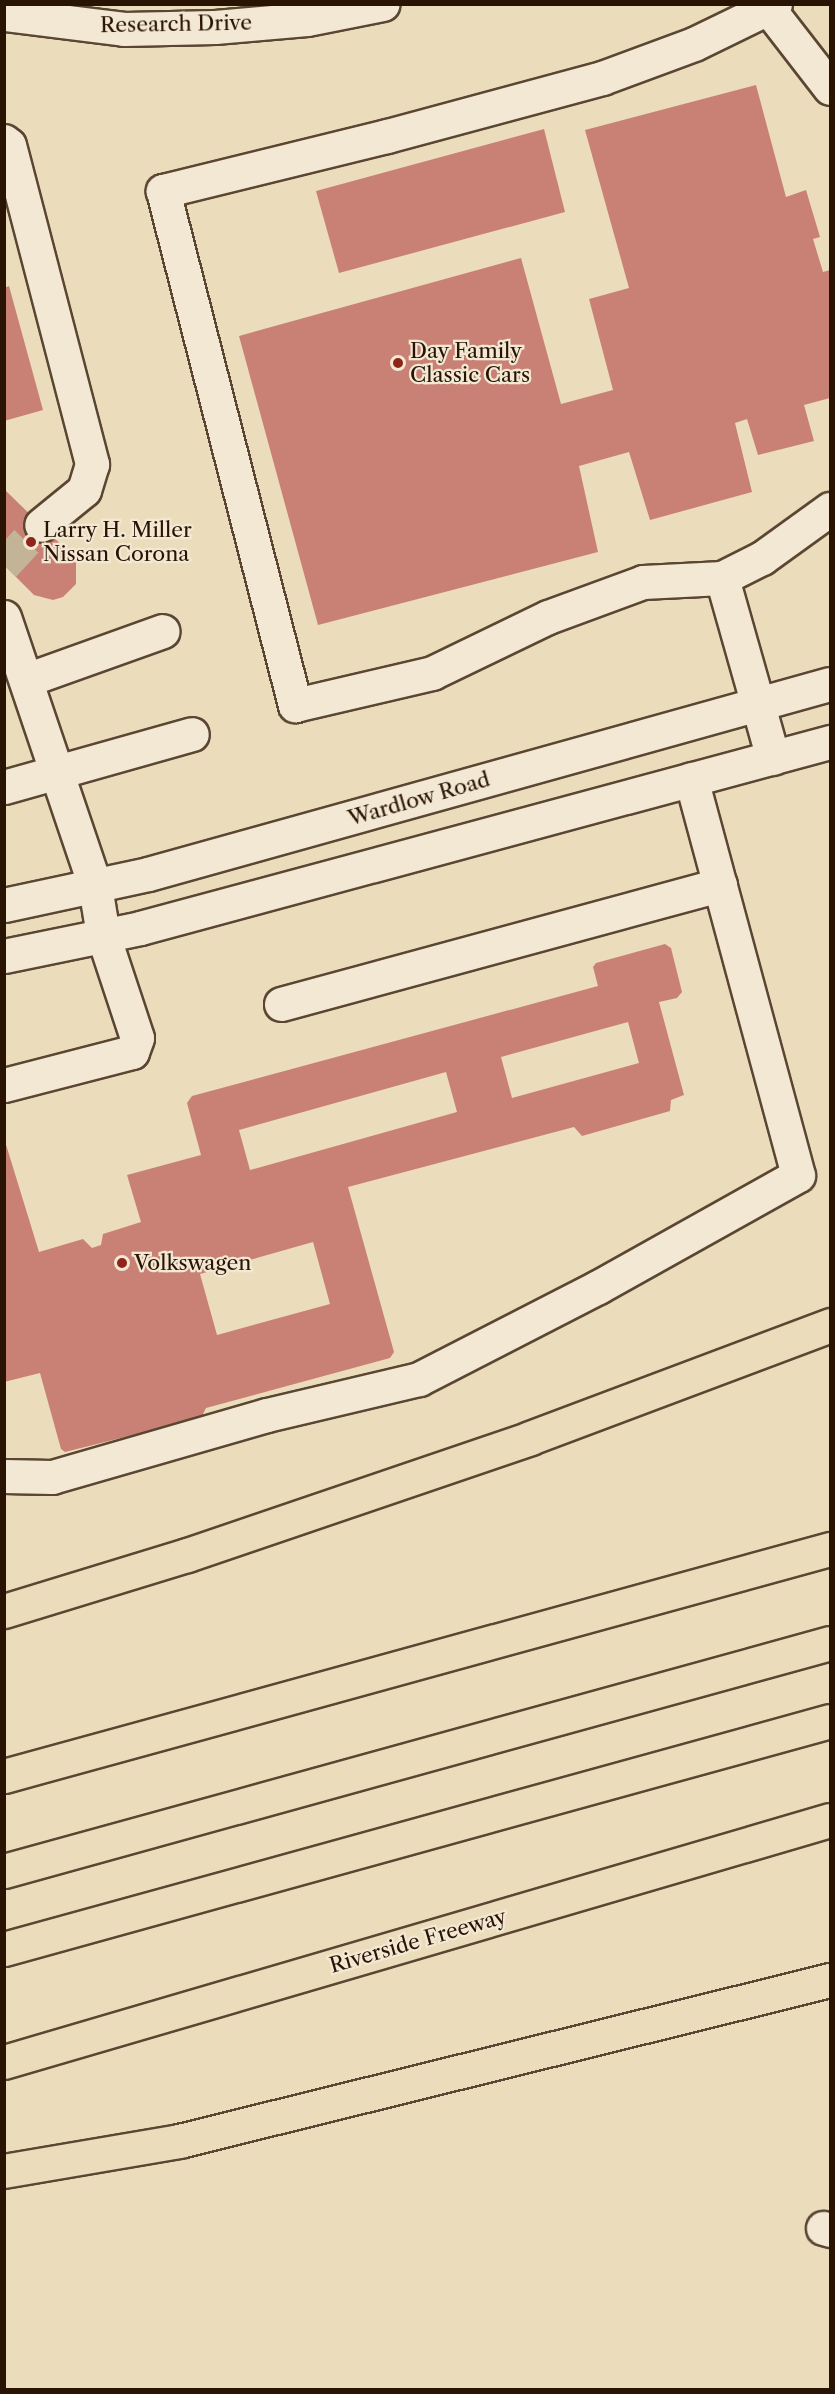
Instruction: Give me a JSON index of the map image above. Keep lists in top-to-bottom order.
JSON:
{
  "streets": {
    "highway": ["Riverside Freeway"],
    "street": ["Research Drive", "Wardlow Road"]
  },
  "places": ["Day Family Classic Cars", "Larry H. Miller Nissan Corona", "Volkswagen"]
}
